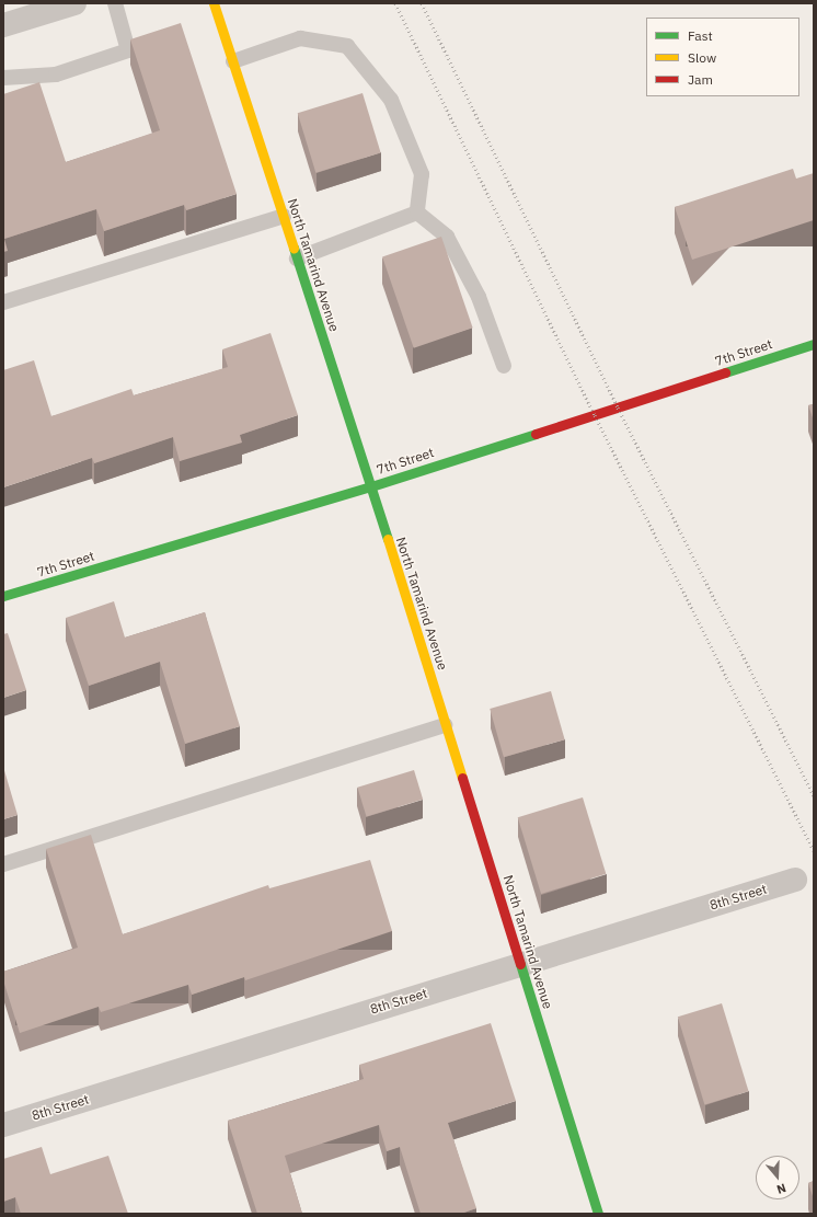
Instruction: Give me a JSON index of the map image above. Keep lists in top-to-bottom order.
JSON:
{
  "streets": {
    "street": ["North Tamarind Avenue", "7th Street", "8th Street"]
  },
  "crossings": [
    ["North Tamarind Avenue", "7th Street"],
    ["North Tamarind Avenue", "8th Street"]
  ],
  "legend": ["Fast", "Slow", "Jam"],
  "north": "bottom"
}
